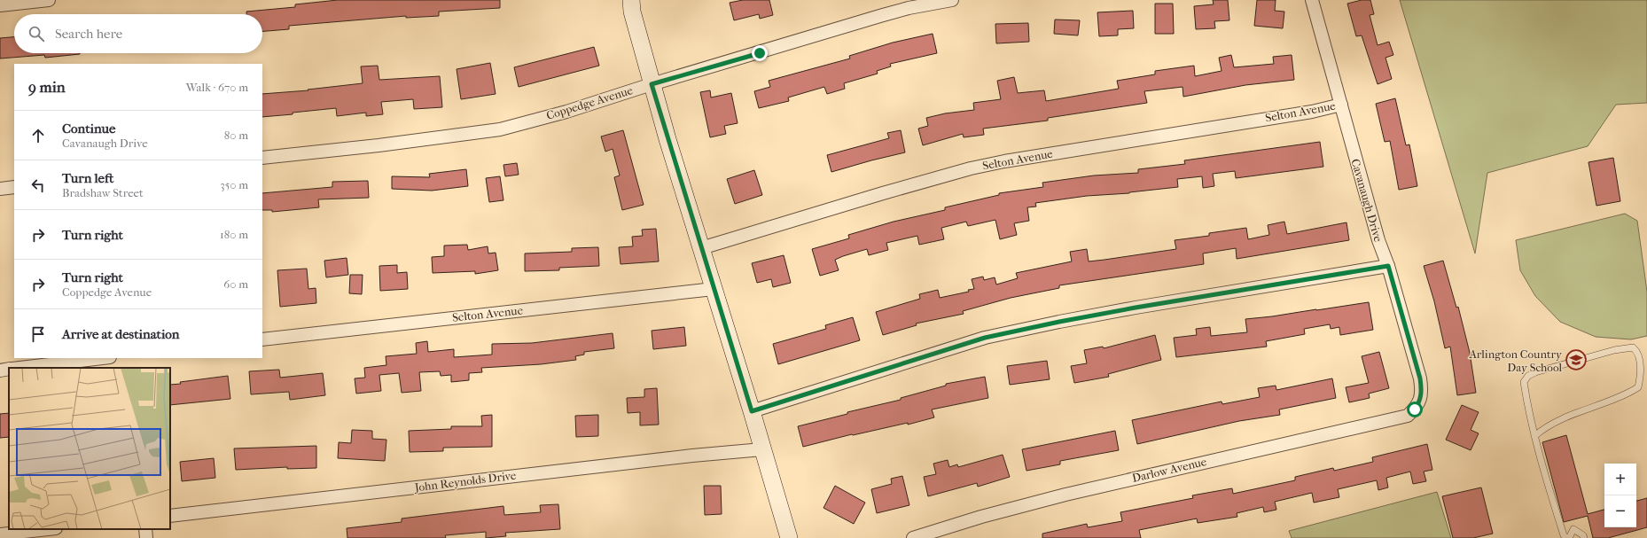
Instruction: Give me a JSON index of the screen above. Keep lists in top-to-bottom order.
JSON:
{
  "streets": {
    "street": [
      "Coppedge Avenue",
      "Selton Avenue",
      "Cavanaugh Drive",
      "Darlow Avenue",
      "John Reynolds Drive"
    ]
  },
  "crossings": [
    ["Selton Avenue", "Cavanaugh Drive"],
    ["Cavanaugh Drive", "Darlow Avenue"]
  ],
  "places": {
    "school or university": ["Arlington Country Day School"]
  },
  "page": {
    "search": "Search here",
    "heading": ["9 min", "Walk · 670 m"],
    "list": [
      ["Continue", "Cavanaugh Drive", "80 m"],
      ["Turn left", "Bradshaw Street", "350 m"],
      ["Turn right", "180 m"],
      ["Turn right", "Coppedge Avenue", "60 m"],
      "Arrive at destination"
    ],
    "map_buttons": ["+", "−"]
  }
}
